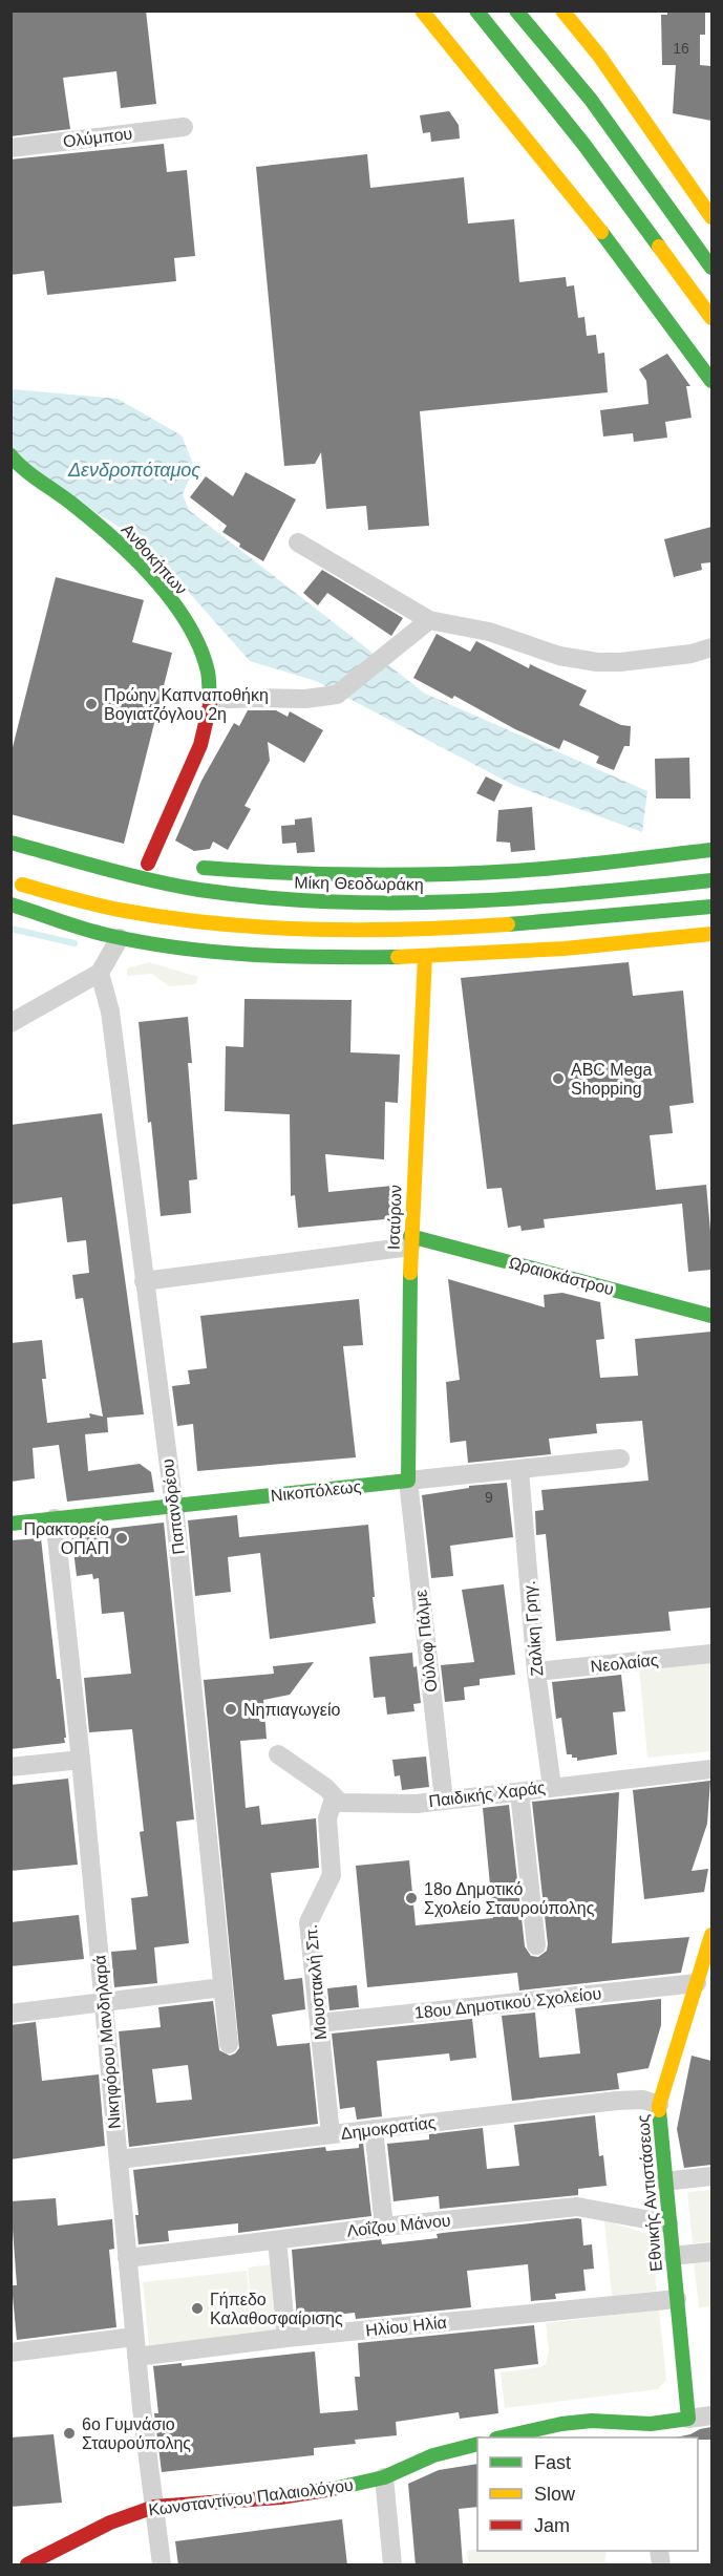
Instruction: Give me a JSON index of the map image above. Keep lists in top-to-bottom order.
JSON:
{
  "streets": {
    "main road": [
      "Ανθοκήπων",
      "Μίκη Θεοδωράκη",
      "Ισαύρων",
      "Ωραιοκάστρου",
      "Νικοπόλεως",
      "Εθνικής Αντιστάσεως",
      "Κωνσταντίνου Παλαιολόγου"
    ],
    "street": [
      "Ολύμπου",
      "Παπανδρέου",
      "Ζαλίκη Γρηγ.",
      "Ούλοφ Πάλμε",
      "Νεολαίας",
      "Παιδικής Χαράς",
      "Μουστακλή Σπ.",
      "18ου Δημοτικού Σχολείου",
      "Νικηφόρου Μανδηλαρά",
      "Δημοκρατίας",
      "Λοΐζου Μάνου",
      "Ηλίου Ηλία"
    ]
  },
  "crossings": [
    ["Ισαύρων", "Ωραιοκάστρου"],
    ["Ισαύρων", "Νικοπόλεως"],
    ["Ισαύρων", "Ούλοφ Πάλμε"],
    ["Ωραιοκάστρου", "Παπανδρέου"],
    ["Νικοπόλεως", "Παπανδρέου"],
    ["Νικοπόλεως", "Ζαλίκη Γρηγ."],
    ["Νικοπόλεως", "Ούλοφ Πάλμε"],
    ["Νικοπόλεως", "Νικηφόρου Μανδηλαρά"],
    ["Ζαλίκη Γρηγ.", "Νεολαίας"],
    ["Ζαλίκη Γρηγ.", "Παιδικής Χαράς"],
    ["Ούλοφ Πάλμε", "Παιδικής Χαράς"],
    ["Παιδικής Χαράς", "Μουστακλή Σπ."],
    ["Μουστακλή Σπ.", "18ου Δημοτικού Σχολείου"],
    ["Μουστακλή Σπ.", "Δημοκρατίας"],
    ["18ου Δημοτικού Σχολείου", "Εθνικής Αντιστάσεως"],
    ["Νικηφόρου Μανδηλαρά", "Δημοκρατίας"],
    ["Νικηφόρου Μανδηλαρά", "Λοΐζου Μάνου"],
    ["Νικηφόρου Μανδηλαρά", "Ηλίου Ηλία"],
    ["Νικηφόρου Μανδηλαρά", "Κωνσταντίνου Παλαιολόγου"],
    ["Δημοκρατίας", "Εθνικής Αντιστάσεως"],
    ["Εθνικής Αντιστάσεως", "Λοΐζου Μάνου"],
    ["Εθνικής Αντιστάσεως", "Ηλίου Ηλία"]
  ],
  "water": ["Δενδροπόταμος"],
  "places": [
    "Πρώην Καπναποθήκη Βογιατζόγλου 2η",
    "ABC Mega Shopping",
    "Πρακτορείο ΟΠΑΠ",
    "Νηπιαγωγείο",
    "18ο Δημοτικό Σχολείο Σταυρούπολης",
    "Γήπεδο Καλαθοσφαίρισης",
    "6ο Γυμνάσιο Σταυρούπολης"
  ],
  "house_numbers": ["16", "9"],
  "legend": ["Fast", "Slow", "Jam"]
}
